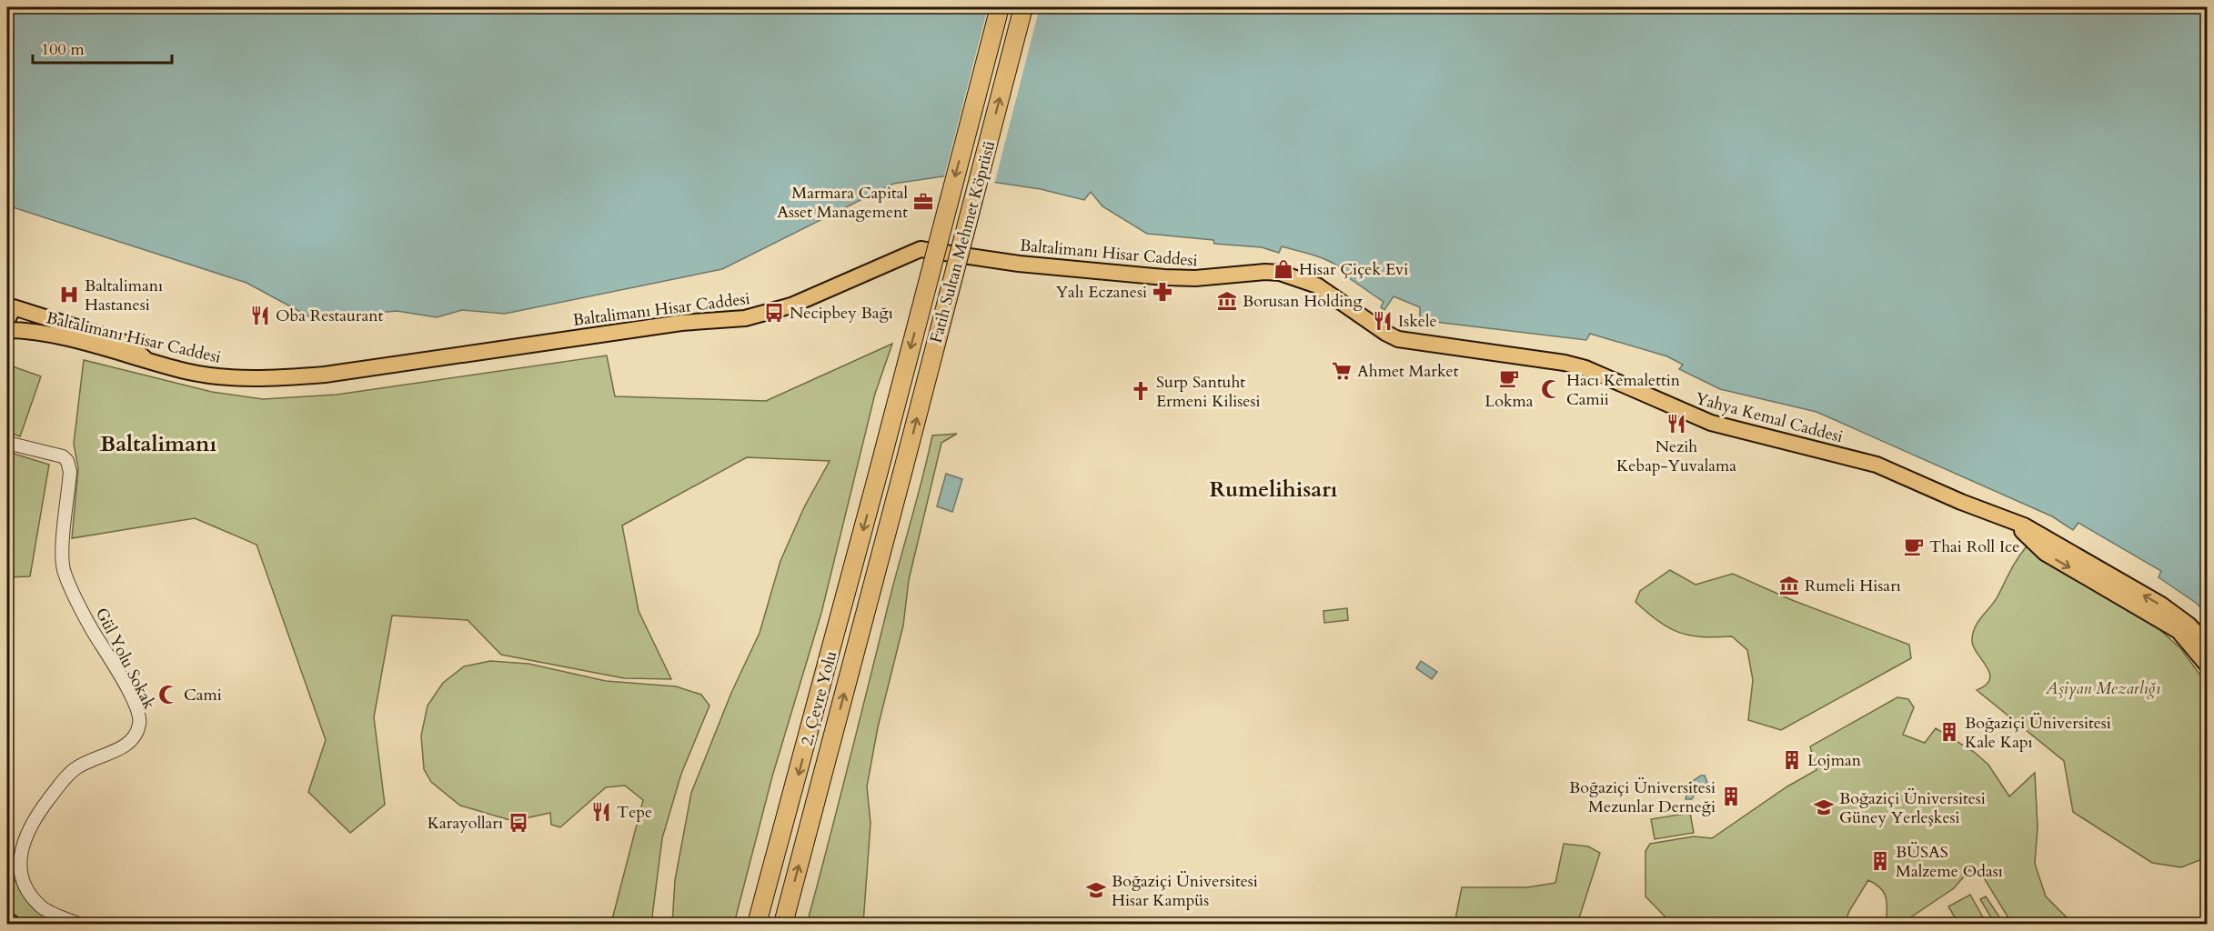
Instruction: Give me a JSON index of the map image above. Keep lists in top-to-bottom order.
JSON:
{
  "streets": {
    "highway": ["Fatih Sultan Mehmet Köprüsü", "2. Çevre Yolu"],
    "main road": ["Baltalimanı Hisar Caddesi", "Yahya Kemal Caddesi"],
    "street": ["Gül Yolu Sokak"]
  },
  "crossings": [
    ["Fatih Sultan Mehmet Köprüsü", "2. Çevre Yolu"],
    ["Baltalimanı Hisar Caddesi", "Yahya Kemal Caddesi"]
  ],
  "districts": ["Baltalimanı", "Rumelihisarı"],
  "parks": ["Aşiyan Mezarlığı"],
  "places": {
    "office": ["Marmara Capital Asset Management"],
    "shop": ["Hisar Çiçek Evi"],
    "pharmacy": ["Yalı Eczanesi"],
    "hospital": ["Baltalimanı Hastanesi"],
    "museum": ["Borusan Holding", "Rumeli Hisarı"],
    "bus stop": ["Necipbey Bağı", "Karayolları"],
    "restaurant": [
      "Oba Restaurant",
      "Iskele",
      "Nezih Kebap-Yuvalama",
      "Tepe"
    ],
    "supermarket": ["Ahmet Market"],
    "cafe": ["Lokma", "Thai Roll Ice"],
    "mosque": ["Hacı Kemalettin Camii", "Cami"],
    "church": ["Surp Santuht Ermeni Kilisesi"],
    "building": [
      "Boğaziçi Üniversitesi Kale Kapı",
      "Lojman",
      "Boğaziçi Üniversitesi Mezunlar Derneği",
      "BÜSAS Malzeme Odası"
    ],
    "school or university": ["Boğaziçi Üniversitesi Güney Yerleşkesi", "Boğaziçi Üniversitesi Hisar Kampüs"]
  },
  "scale_bar": "100 m"
}
